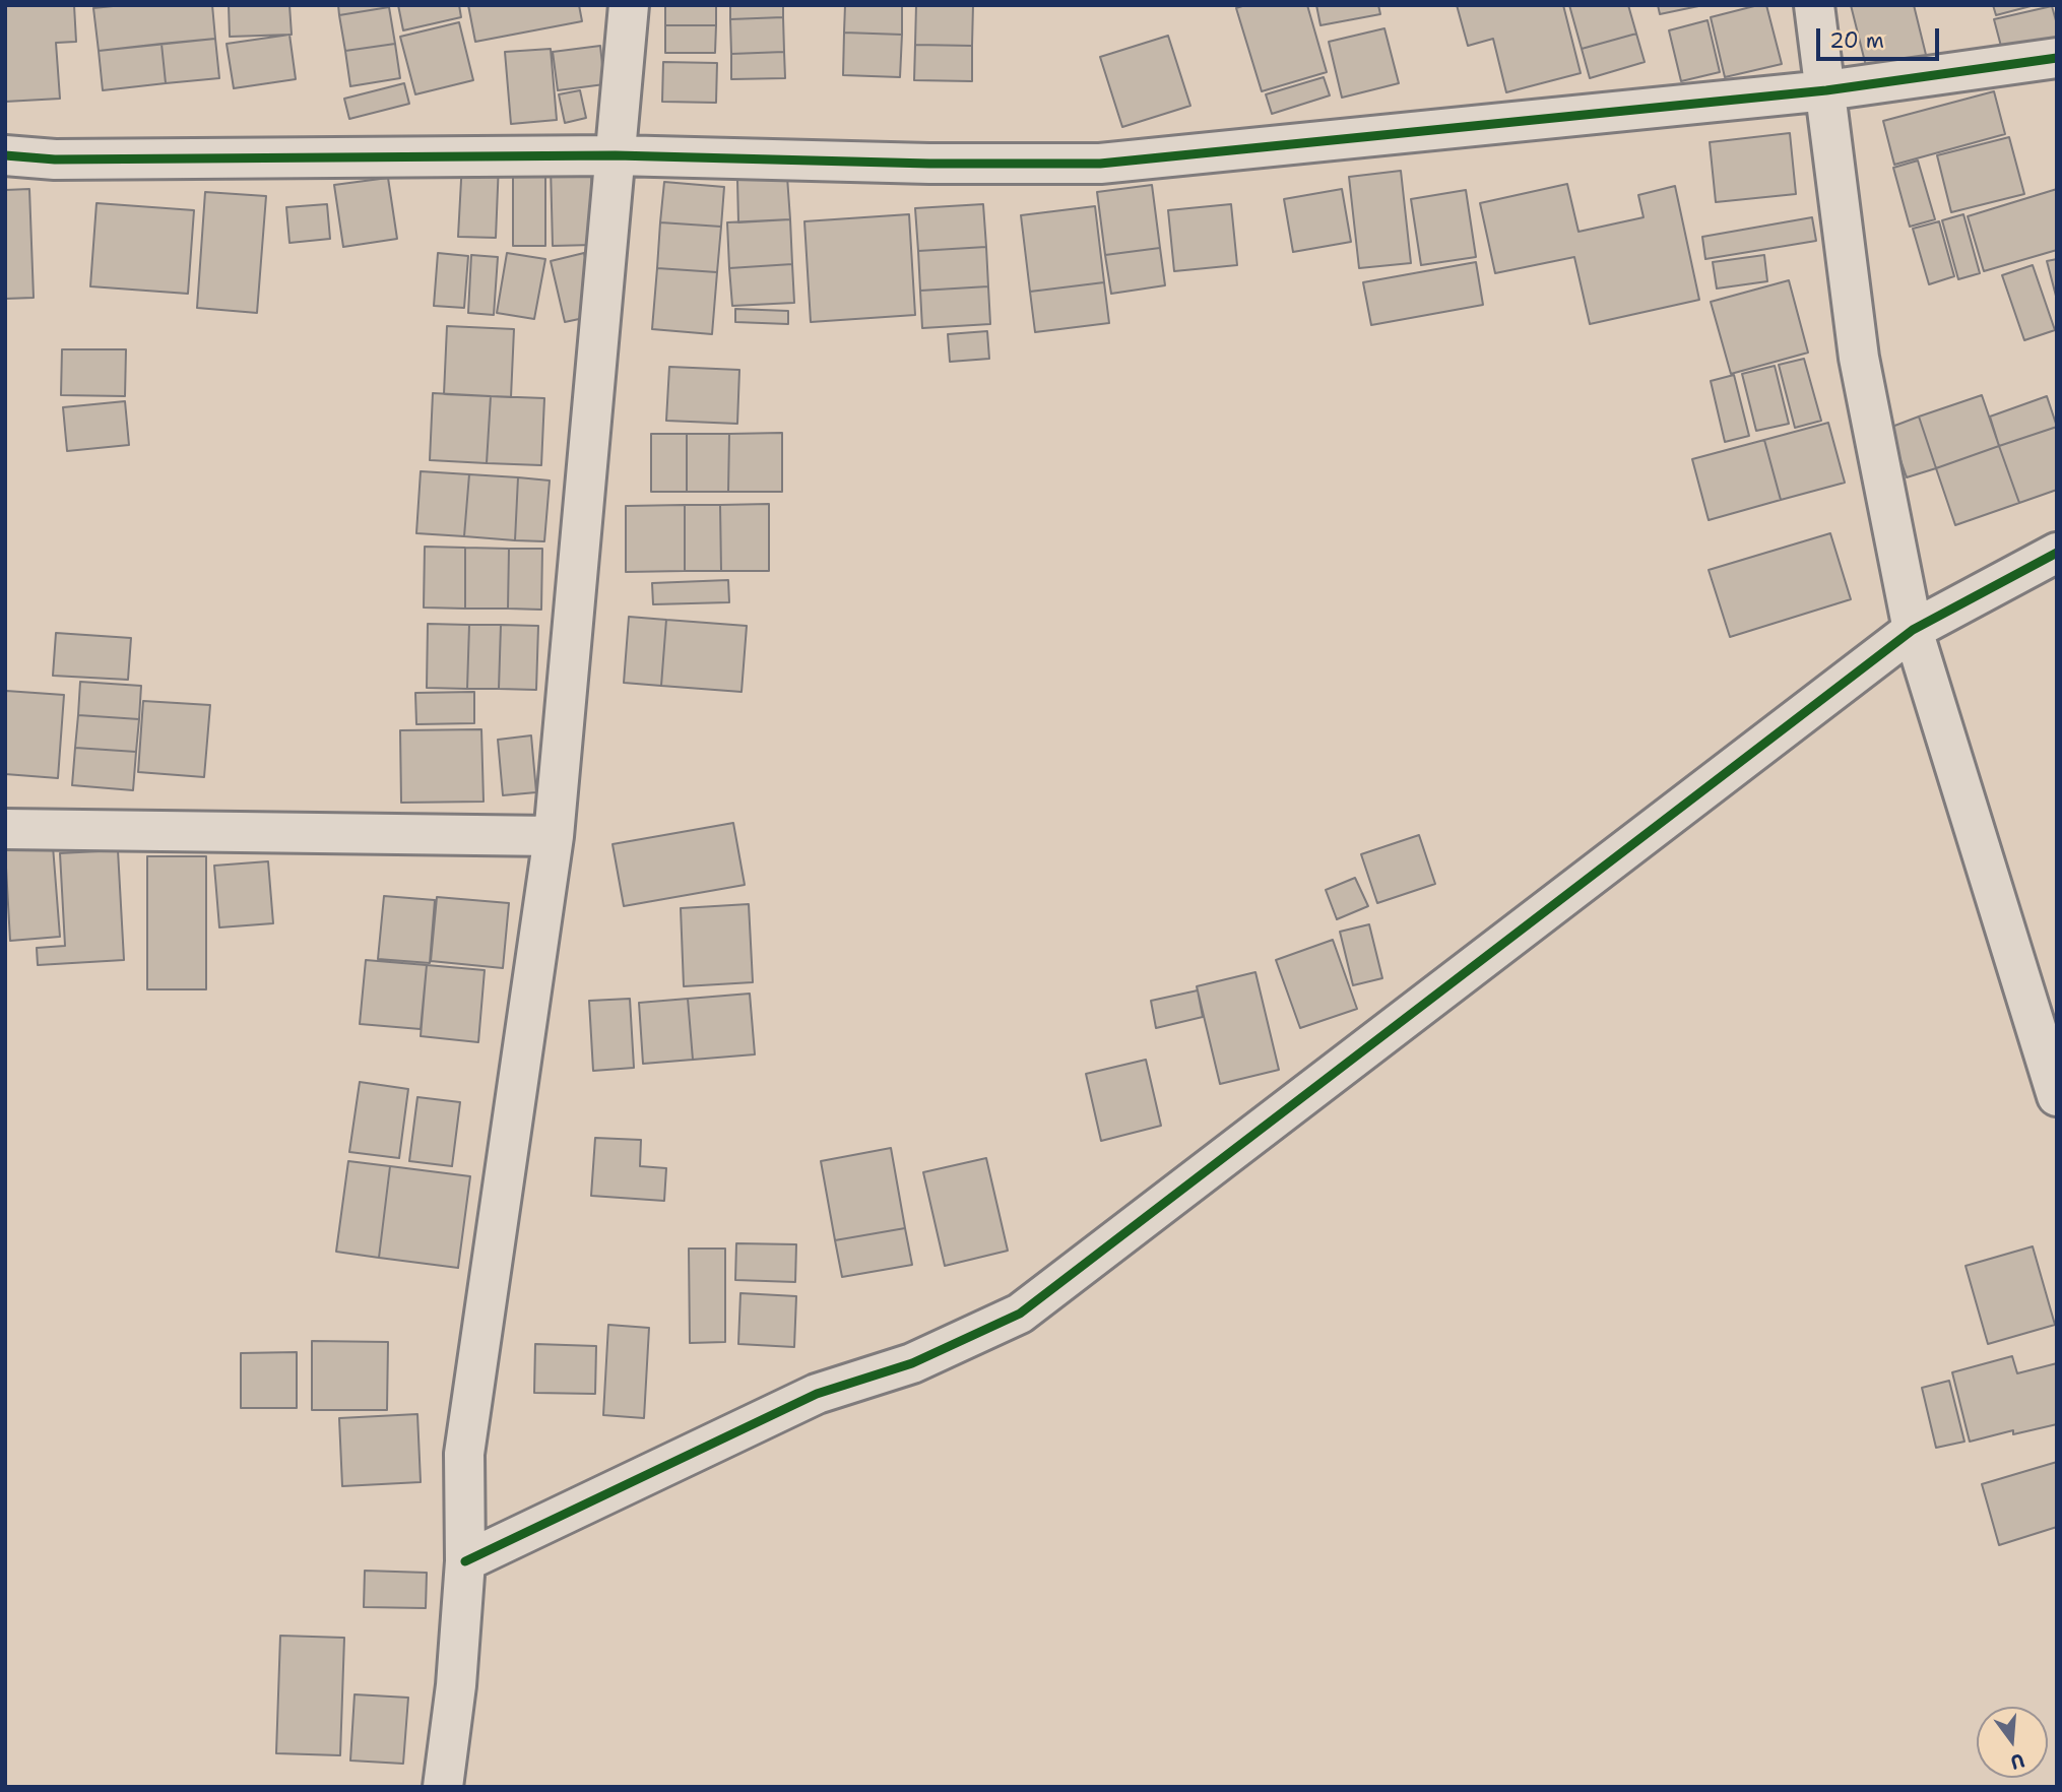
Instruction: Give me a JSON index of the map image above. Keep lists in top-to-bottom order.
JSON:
{
  "scale_bar": "20 m",
  "north": "bottom"
}
